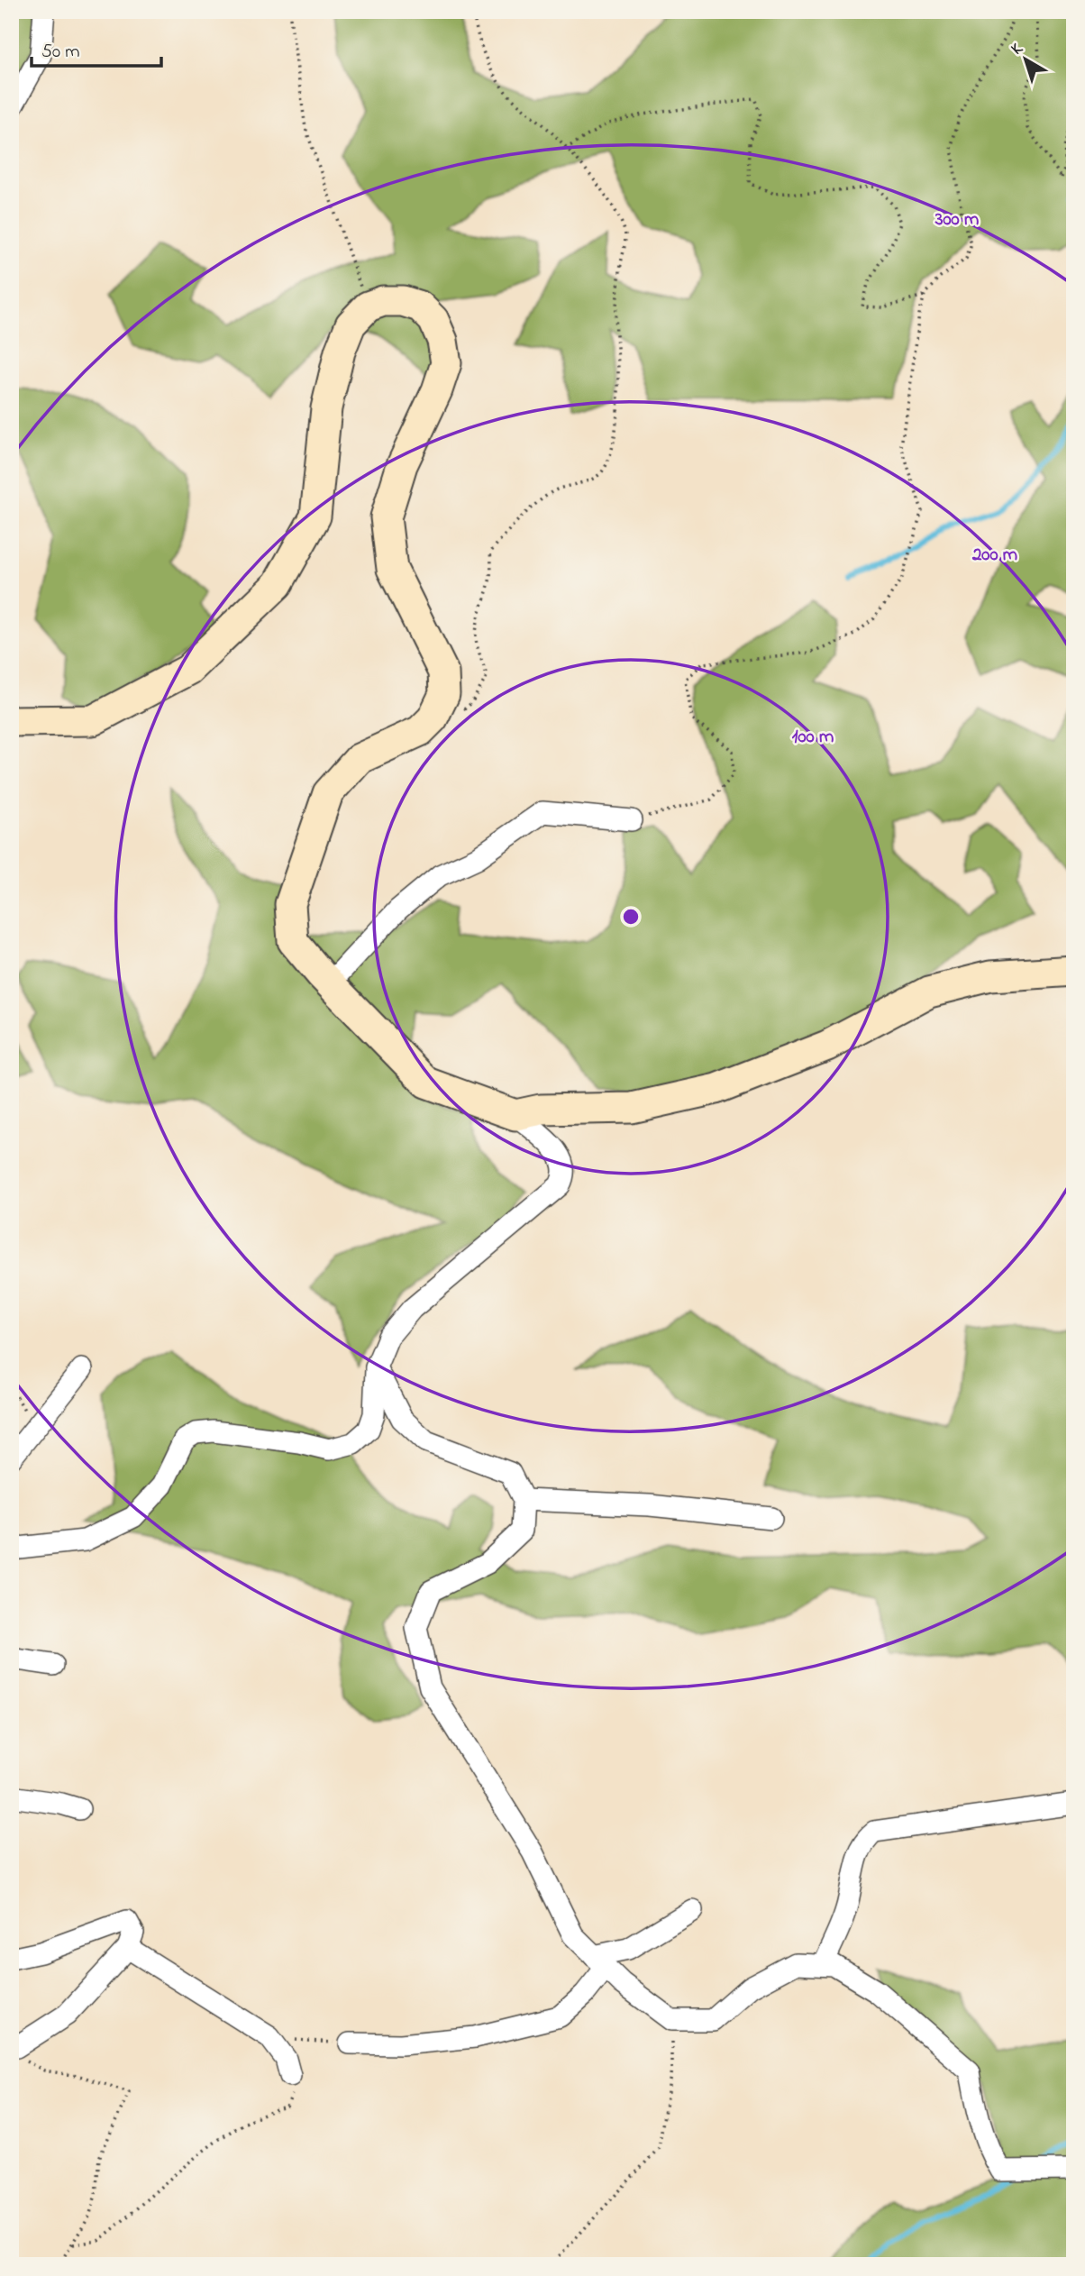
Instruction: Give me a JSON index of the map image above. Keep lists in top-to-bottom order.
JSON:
{
  "scale_bar": "50 m",
  "north": "top left",
  "rings": ["300 m", "200 m", "100 m"]
}
